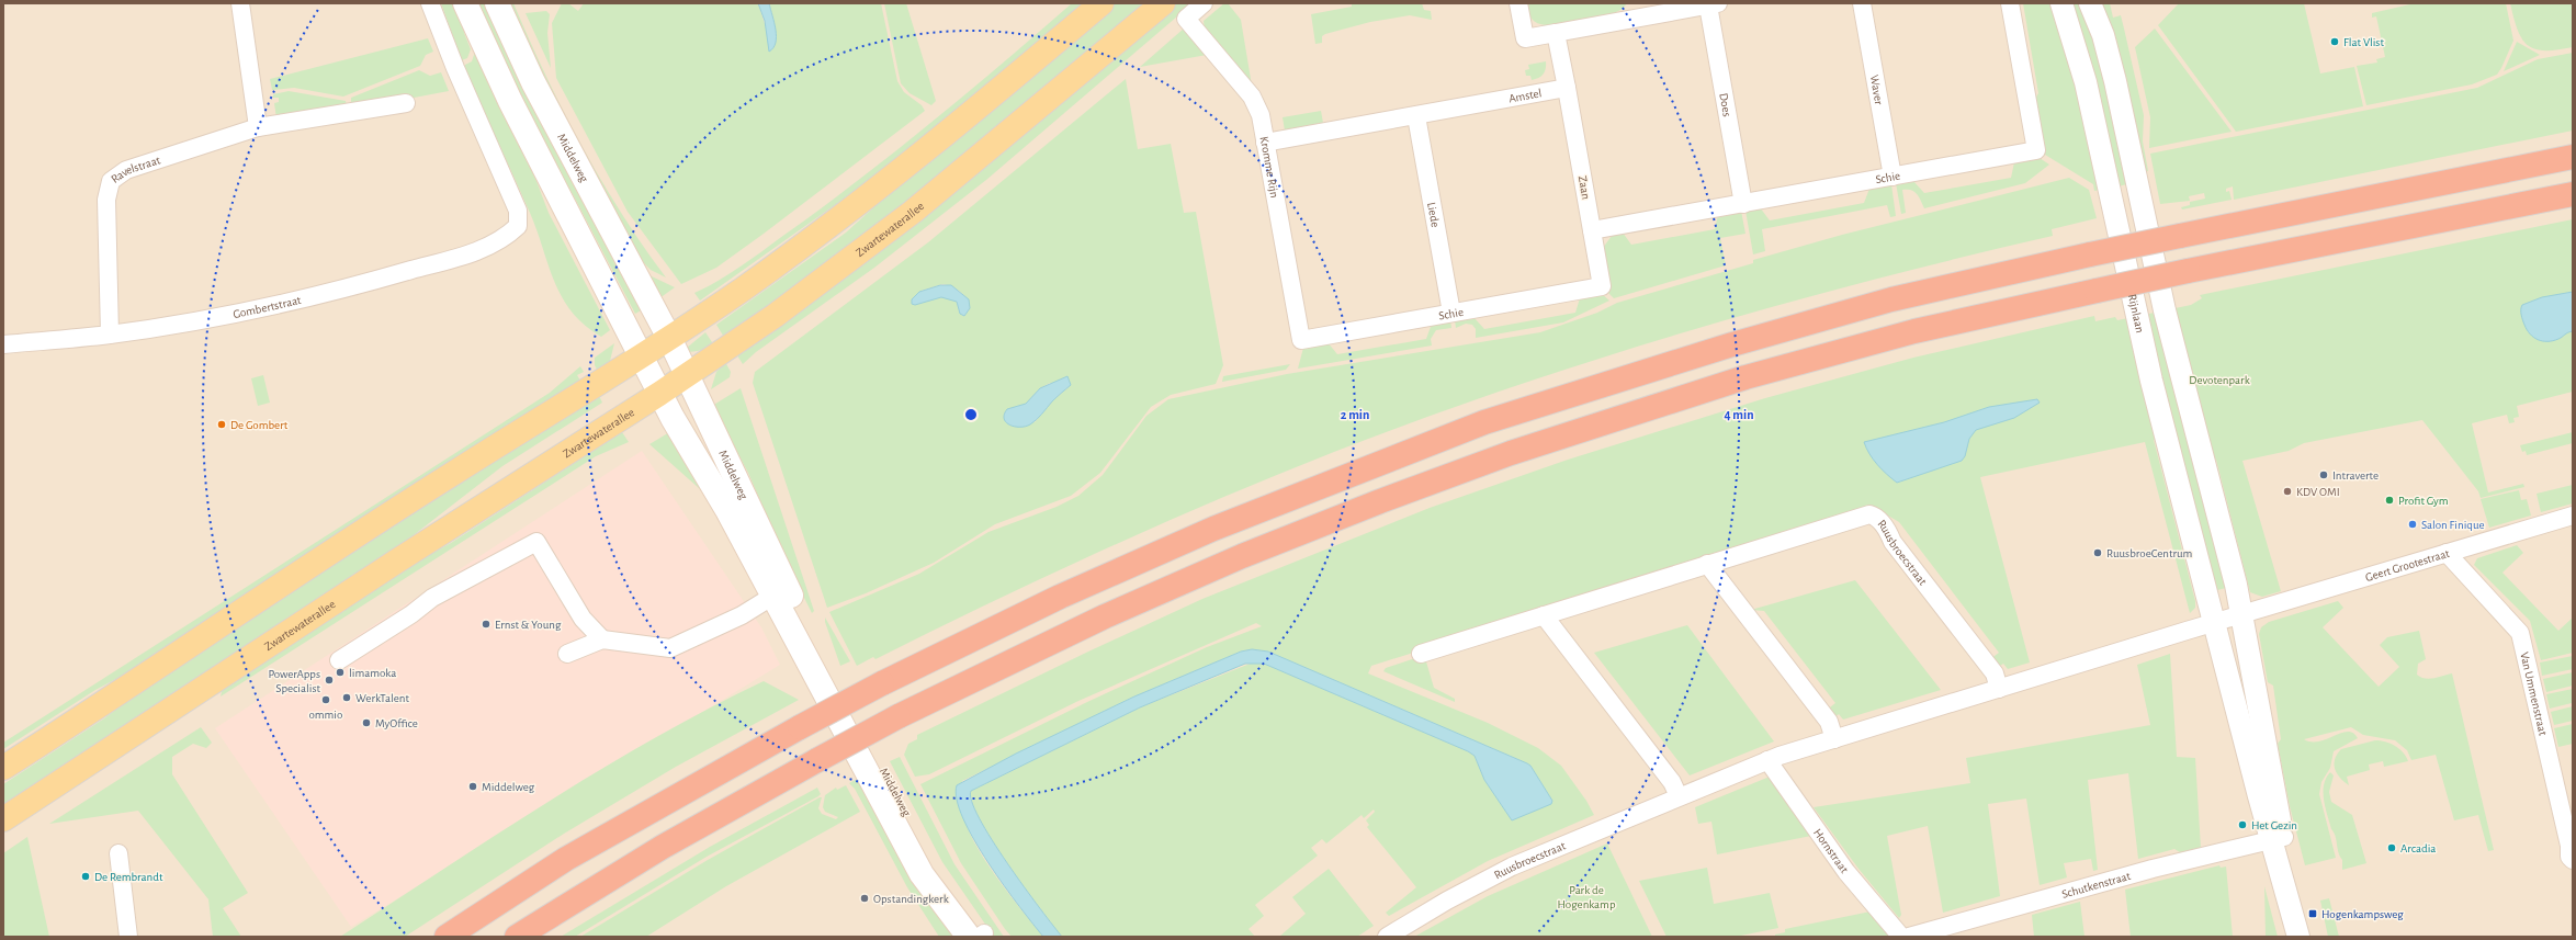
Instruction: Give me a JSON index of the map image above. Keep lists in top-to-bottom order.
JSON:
{
  "streets": {
    "main road": ["Middelweg", "Zwartewaterallee"],
    "street": [
      "Waver",
      "Amstel",
      "Does",
      "Kromme Rijn",
      "Ravelstraat",
      "Schie",
      "Zaan",
      "Liede",
      "Gombertstraat",
      "Rijnlaan",
      "Ruusbroecstraat",
      "Geert Grootestraat",
      "Van Ummenstraat",
      "Hornstraat",
      "Schutkenstraat"
    ]
  },
  "crossings": [
    ["Waver", "Schie"],
    ["Amstel", "Kromme Rijn"],
    ["Amstel", "Zaan"],
    ["Amstel", "Liede"],
    ["Does", "Schie"],
    ["Middelweg", "Zwartewaterallee"],
    ["Kromme Rijn", "Schie"],
    ["Ravelstraat", "Gombertstraat"],
    ["Schie", "Zaan"],
    ["Schie", "Liede"],
    ["Rijnlaan", "Ruusbroecstraat"],
    ["Rijnlaan", "Geert Grootestraat"],
    ["Ruusbroecstraat", "Geert Grootestraat"],
    ["Ruusbroecstraat", "Hornstraat"],
    ["Geert Grootestraat", "Van Ummenstraat"]
  ],
  "parks": ["Devotenpark", "Park de Hogenkamp"],
  "places": {
    "other": [
      "Flat Vlist",
      "De Gombert",
      "Intraverte",
      "KDV OMI",
      "Profit Gym",
      "Salon Finique",
      "RuusbroeCentrum",
      "Ernst & Young",
      "limamoka",
      "PowerApps Specialist",
      "WerkTalent",
      "ommio",
      "MyOffice",
      "Middelweg",
      "Het Gezin",
      "Arcadia",
      "De Rembrandt",
      "Opstandingkerk"
    ],
    "transit": ["Hogenkampsweg"]
  },
  "rings": ["2 min", "4 min"]
}
